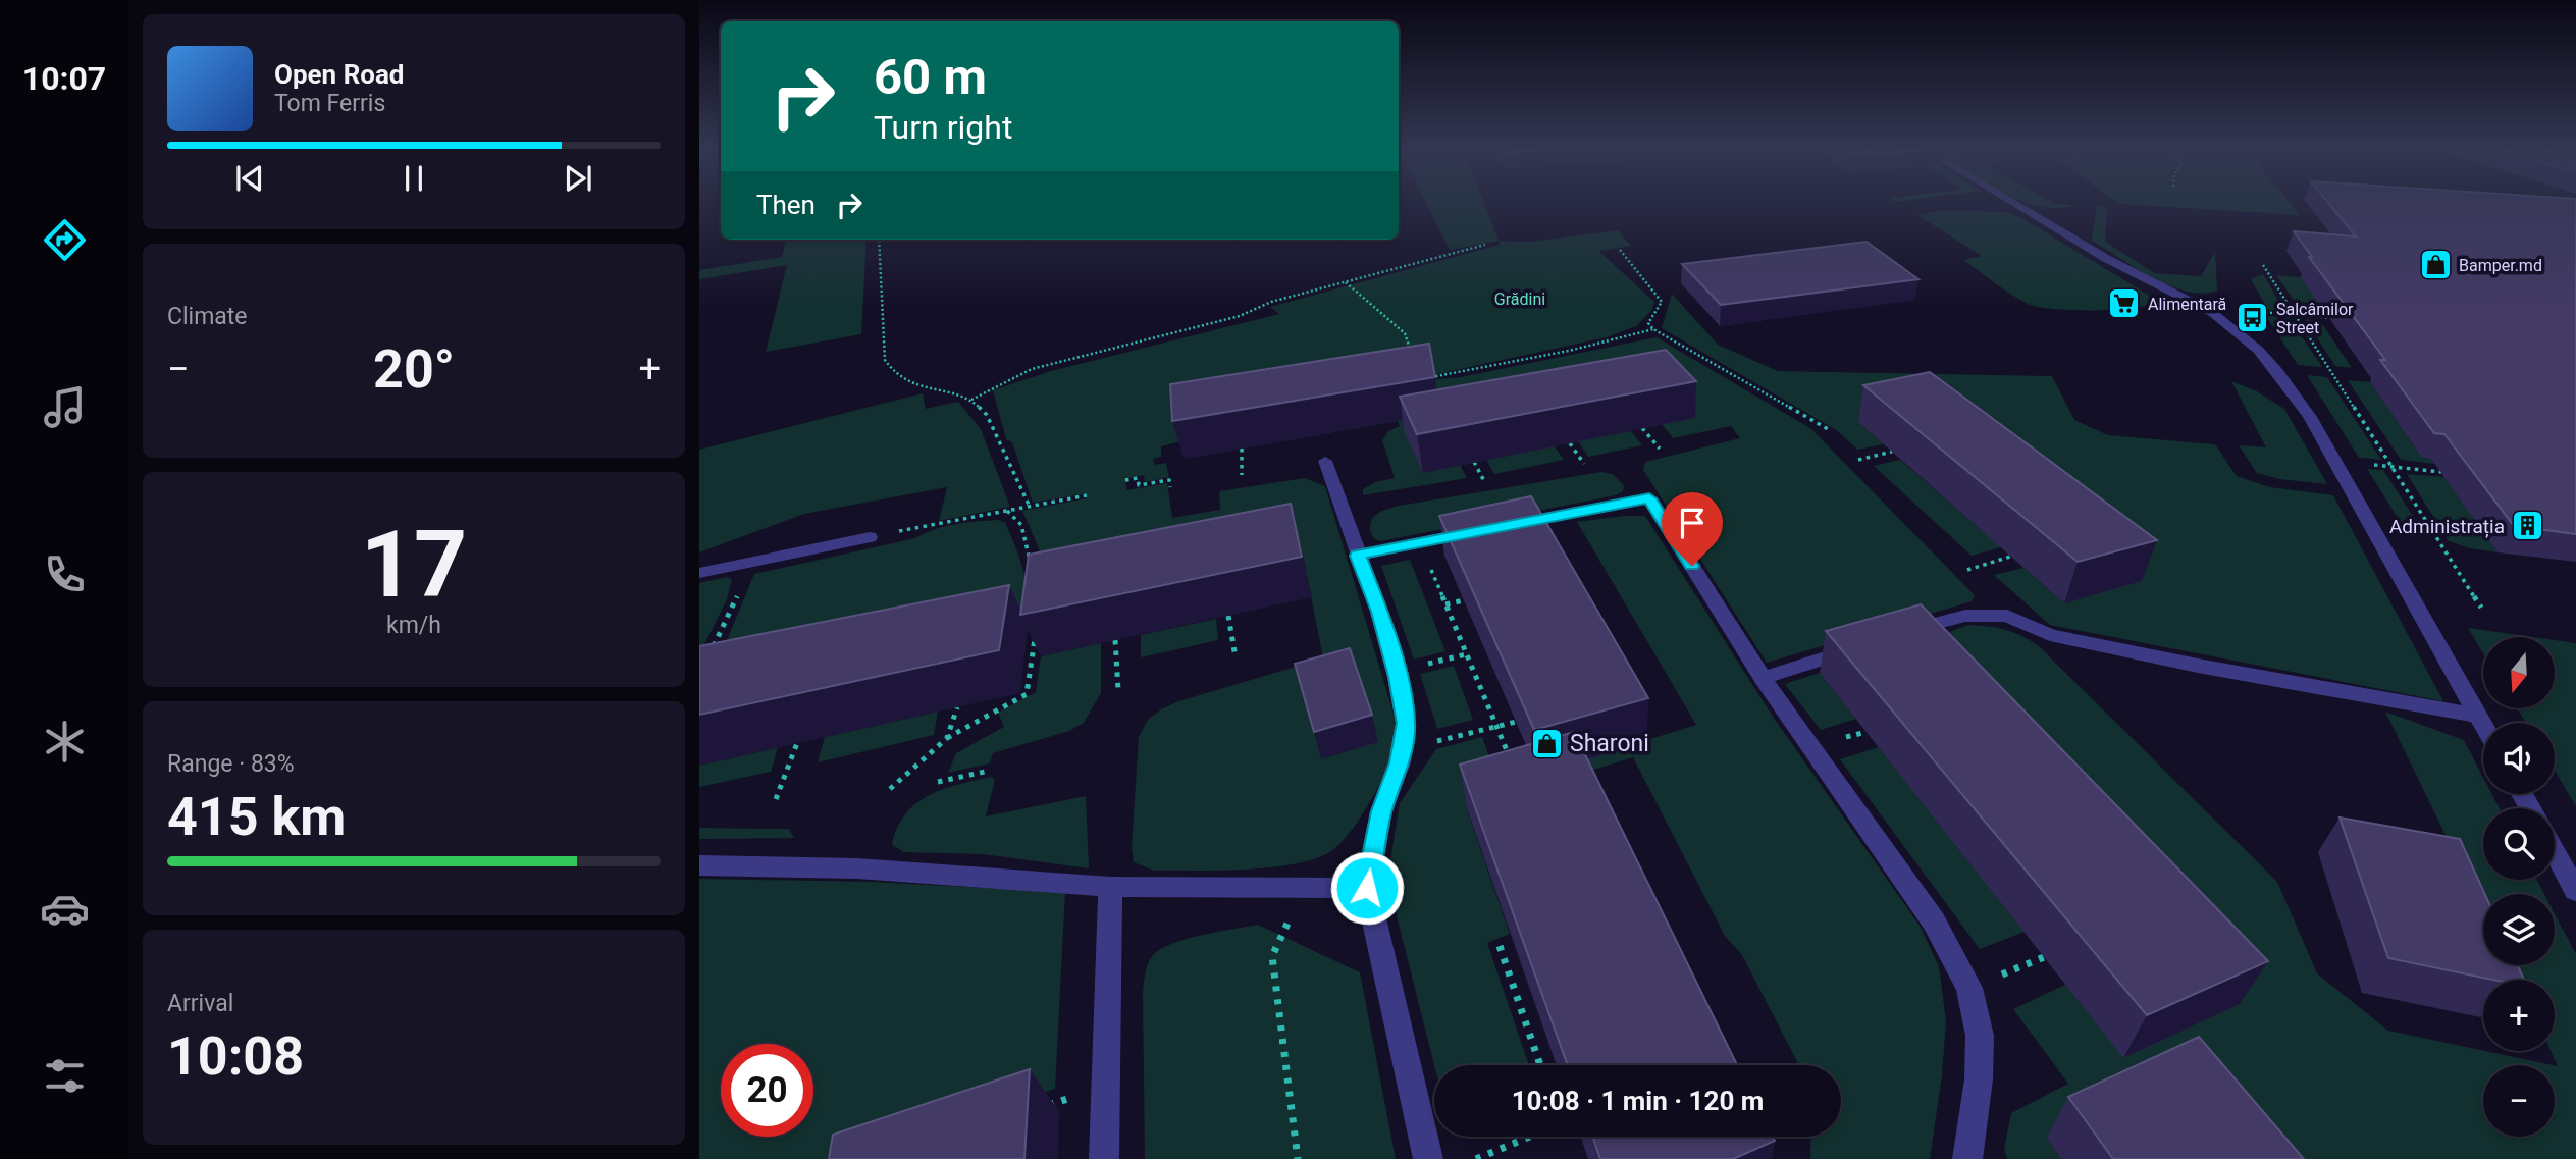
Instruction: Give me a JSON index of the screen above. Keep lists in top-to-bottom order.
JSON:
{
  "parks": ["Grădini"],
  "places": {
    "shop": ["Bamper.md", "Sharoni"],
    "supermarket": ["Alimentară"],
    "bus stop": ["Salcâmilor Street"],
    "building": ["Administrația"]
  },
  "north": "bottom",
  "page": {
    "tabs": "10:07",
    "turn": ["60 m", "Turn right"],
    "song": ["Open Road", "Tom Ferris"],
    "then": "Then",
    "tile": [
      "Climate",
      ["17", "km/h"],
      ["Range · 83%", "415 km"],
      ["Arrival", "10:08"]
    ],
    "heat": ["−", "20°", "+"],
    "map_buttons": ["+", "−"],
    "limit": "20",
    "trip": "10:08 · 1 min · 120 m"
  }
}
